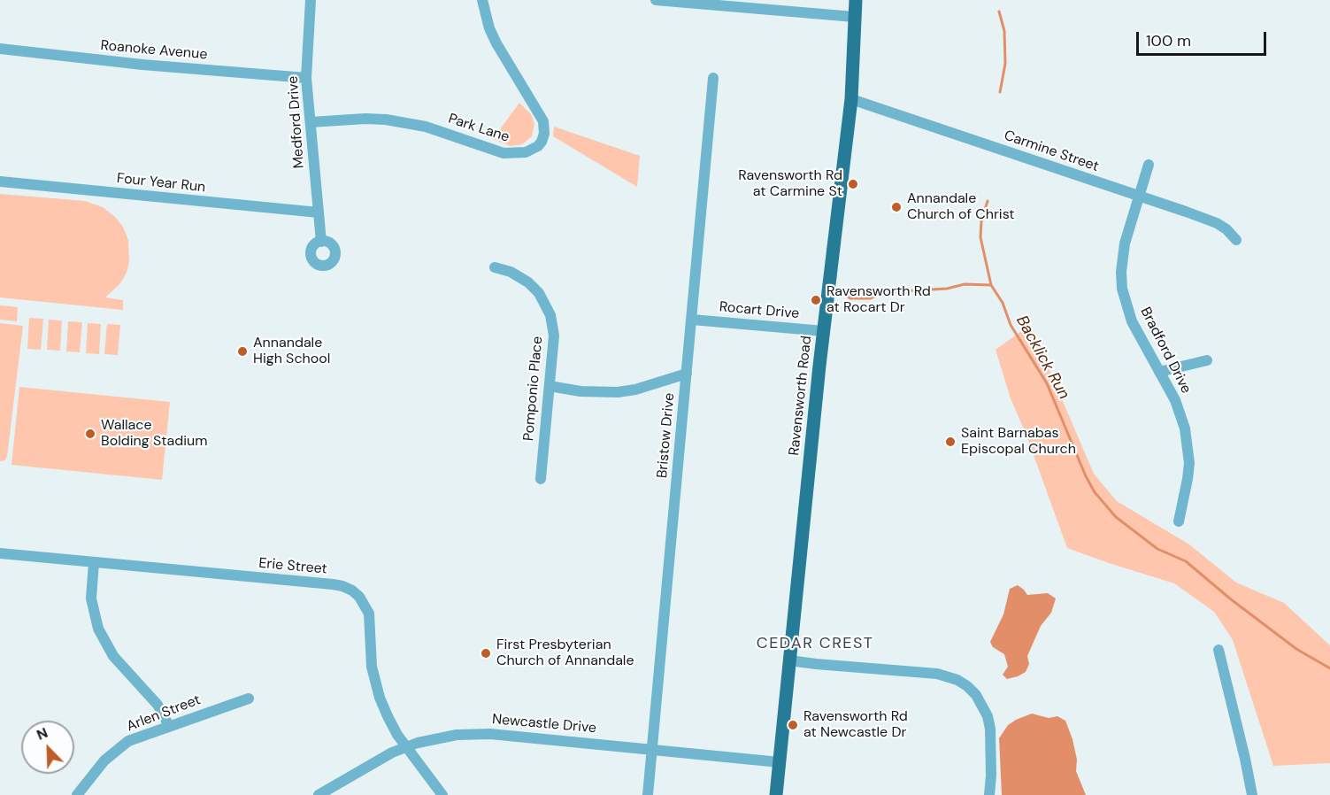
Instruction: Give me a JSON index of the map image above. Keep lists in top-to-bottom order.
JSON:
{
  "streets": {
    "main road": ["Ravensworth Road"],
    "street": [
      "Roanoke Avenue",
      "Medford Drive",
      "Park Lane",
      "Carmine Street",
      "Four Year Run",
      "Rocart Drive",
      "Bradford Drive",
      "Pomponio Place",
      "Bristow Drive",
      "Erie Street",
      "Arlen Street",
      "Newcastle Drive"
    ]
  },
  "crossings": [
    ["Roanoke Avenue", "Medford Drive"],
    ["Medford Drive", "Park Lane"],
    ["Medford Drive", "Four Year Run"],
    ["Carmine Street", "Bradford Drive"],
    ["Carmine Street", "Ravensworth Road"],
    ["Rocart Drive", "Ravensworth Road"],
    ["Rocart Drive", "Bristow Drive"],
    ["Ravensworth Road", "Newcastle Drive"],
    ["Bristow Drive", "Newcastle Drive"],
    ["Erie Street", "Newcastle Drive"]
  ],
  "districts": ["CEDAR CREST"],
  "water": ["Backlick Run"],
  "places": [
    "Ravensworth Rd at Carmine St",
    "Annandale Church of Christ",
    "Ravensworth Rd at Rocart Dr",
    "Annandale High School",
    "Wallace Bolding Stadium",
    "Saint Barnabas Episcopal Church",
    "First Presbyterian Church of Annandale",
    "Ravensworth Rd at Newcastle Dr"
  ],
  "scale_bar": "100 m",
  "north": "top left"
}
